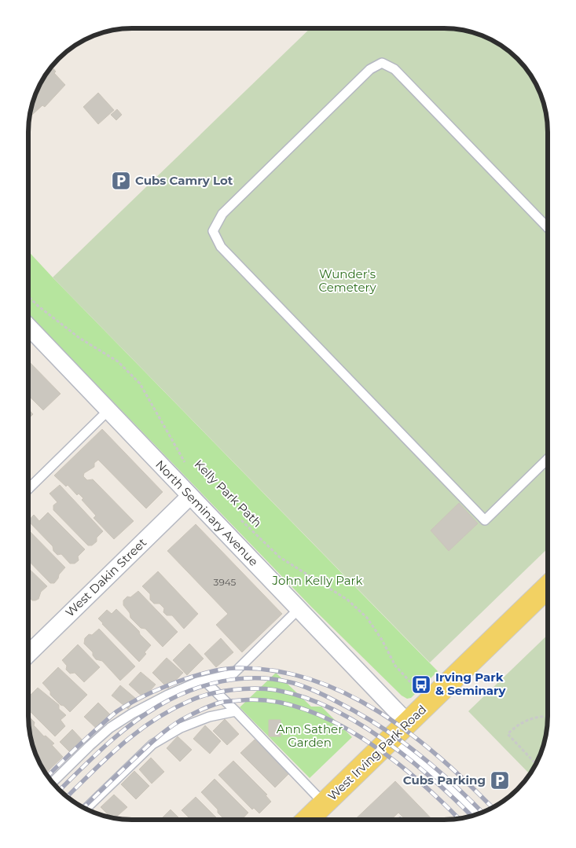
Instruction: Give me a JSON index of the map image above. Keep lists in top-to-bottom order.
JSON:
{
  "streets": {
    "main road": ["West Irving Park Road"],
    "street": ["North Seminary Avenue", "West Dakin Street"],
    "path": ["Kelly Park Path"]
  },
  "crossings": [
    ["North Seminary Avenue", "West Dakin Street"],
    ["North Seminary Avenue", "West Irving Park Road"]
  ],
  "parks": ["Wunder's Cemetery", "John Kelly Park", "Ann Sather Garden"],
  "places": {
    "parking": ["Cubs Camry Lot", "Cubs Parking"],
    "bus stop": ["Irving Park & Seminary"]
  },
  "house_numbers": ["3945"]
}
